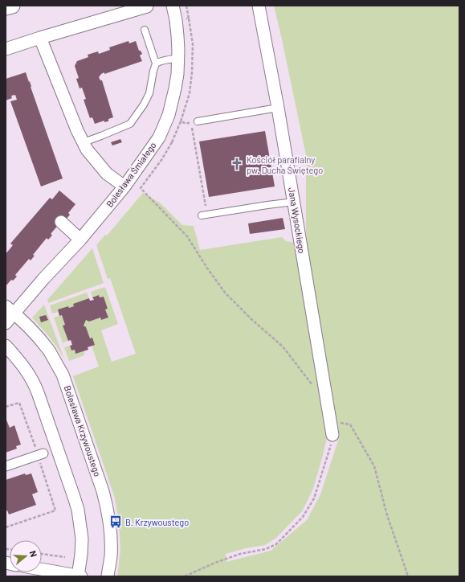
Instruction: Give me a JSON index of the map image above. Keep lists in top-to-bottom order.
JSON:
{
  "streets": {
    "street": ["Bolesława Śmiałego", "Jana Wysockiego", "Bolesława Krzywoustego"]
  },
  "crossings": [
    ["Bolesława Śmiałego", "Bolesława Krzywoustego"]
  ],
  "places": {
    "church": ["Kościół parafialny pw. Ducha Świętego"],
    "bus stop": ["B. Krzywoustego"]
  },
  "north": "right"
}
